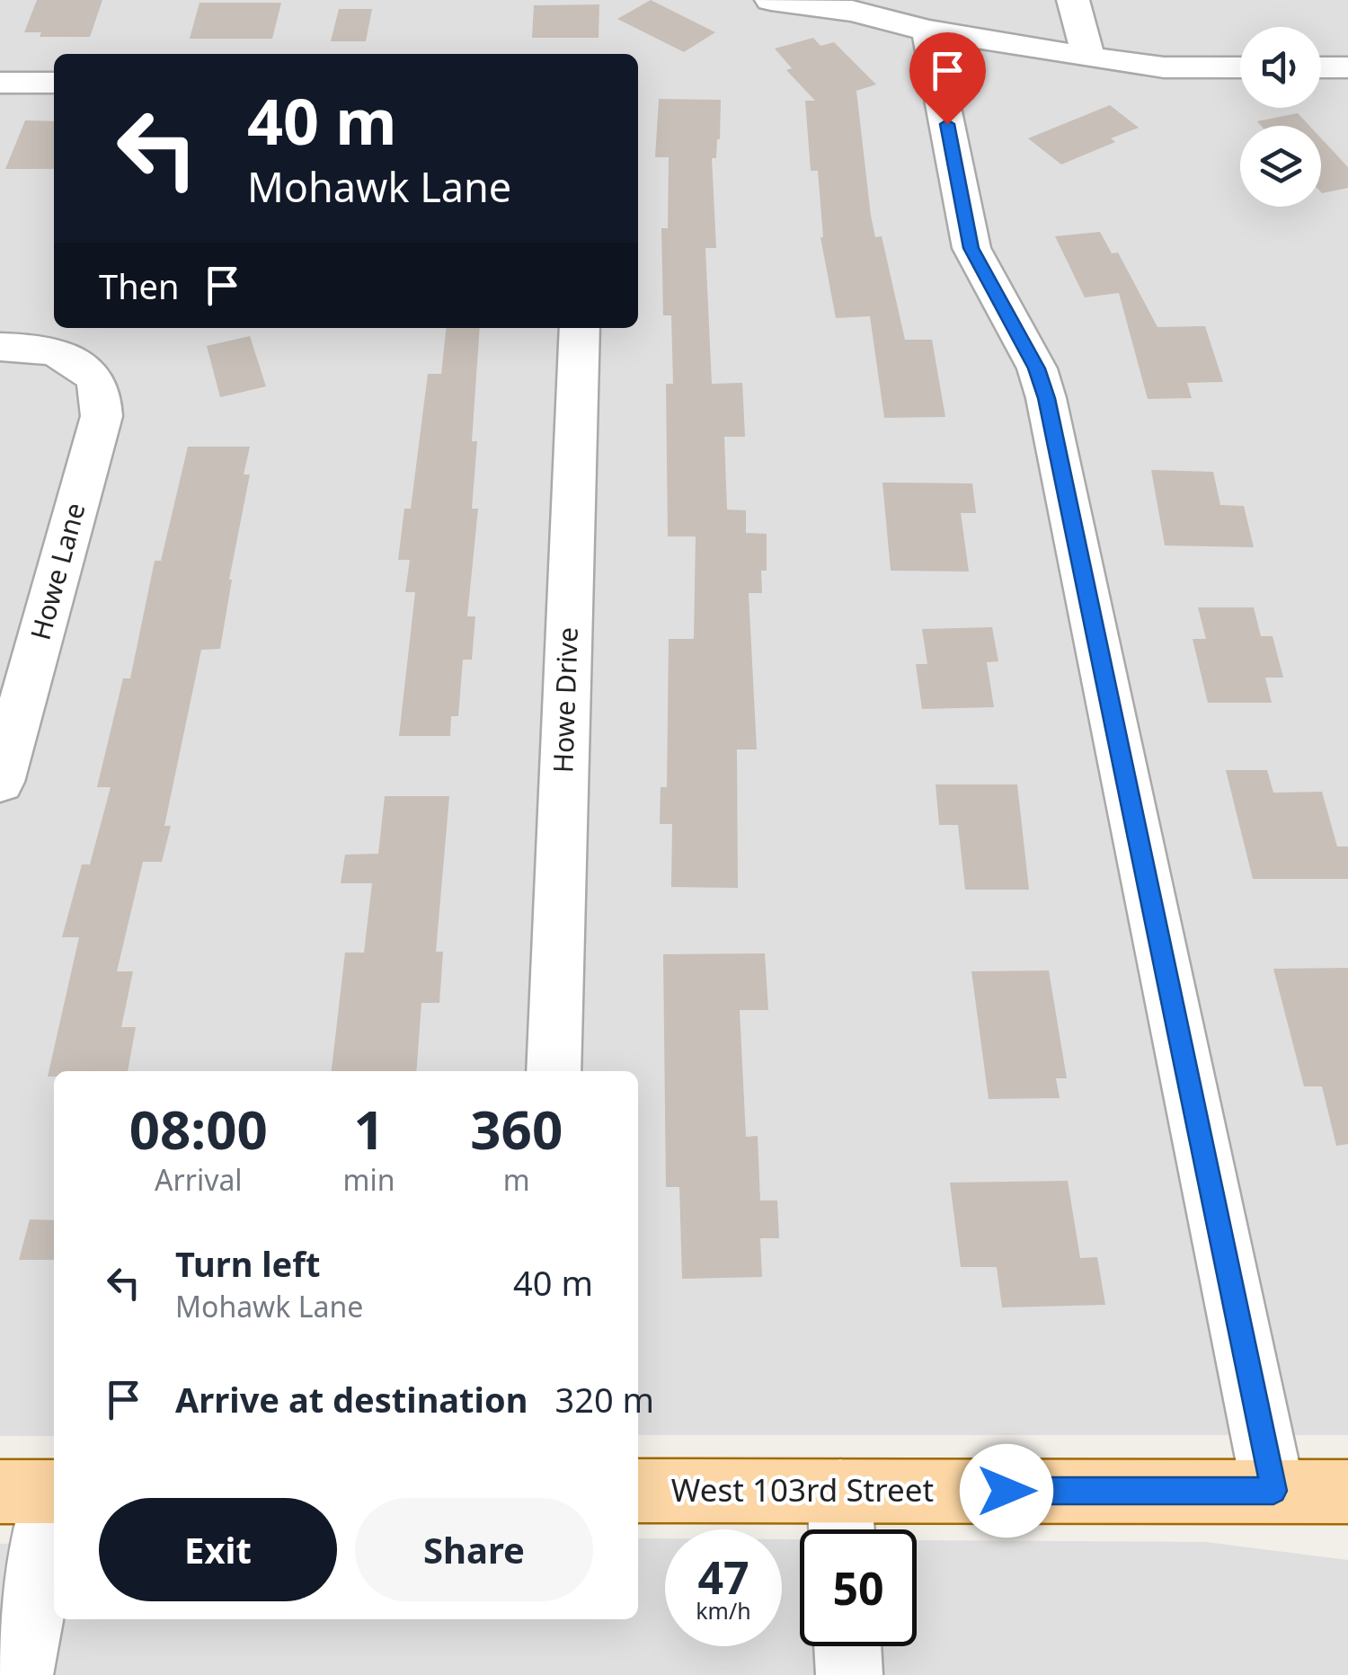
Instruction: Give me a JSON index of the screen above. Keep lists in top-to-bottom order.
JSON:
{
  "streets": {
    "main road": ["West 103rd Street"],
    "street": ["Howe Lane", "Howe Drive"]
  },
  "page": {
    "turn": ["40 m", "Mohawk Lane"],
    "then": "Then",
    "eta": [
      "08:00",
      "Arrival",
      "1",
      "min",
      "360",
      "m"
    ],
    "list": [
      {
        "name": "Turn left",
        "note": "Mohawk Lane",
        "value": "40 m"
      },
      {
        "name": "Arrive at destination",
        "value": "320 m"
      }
    ],
    "buttons": ["Exit", "Share"],
    "speed": "47 km/h",
    "limit": "50"
  }
}
